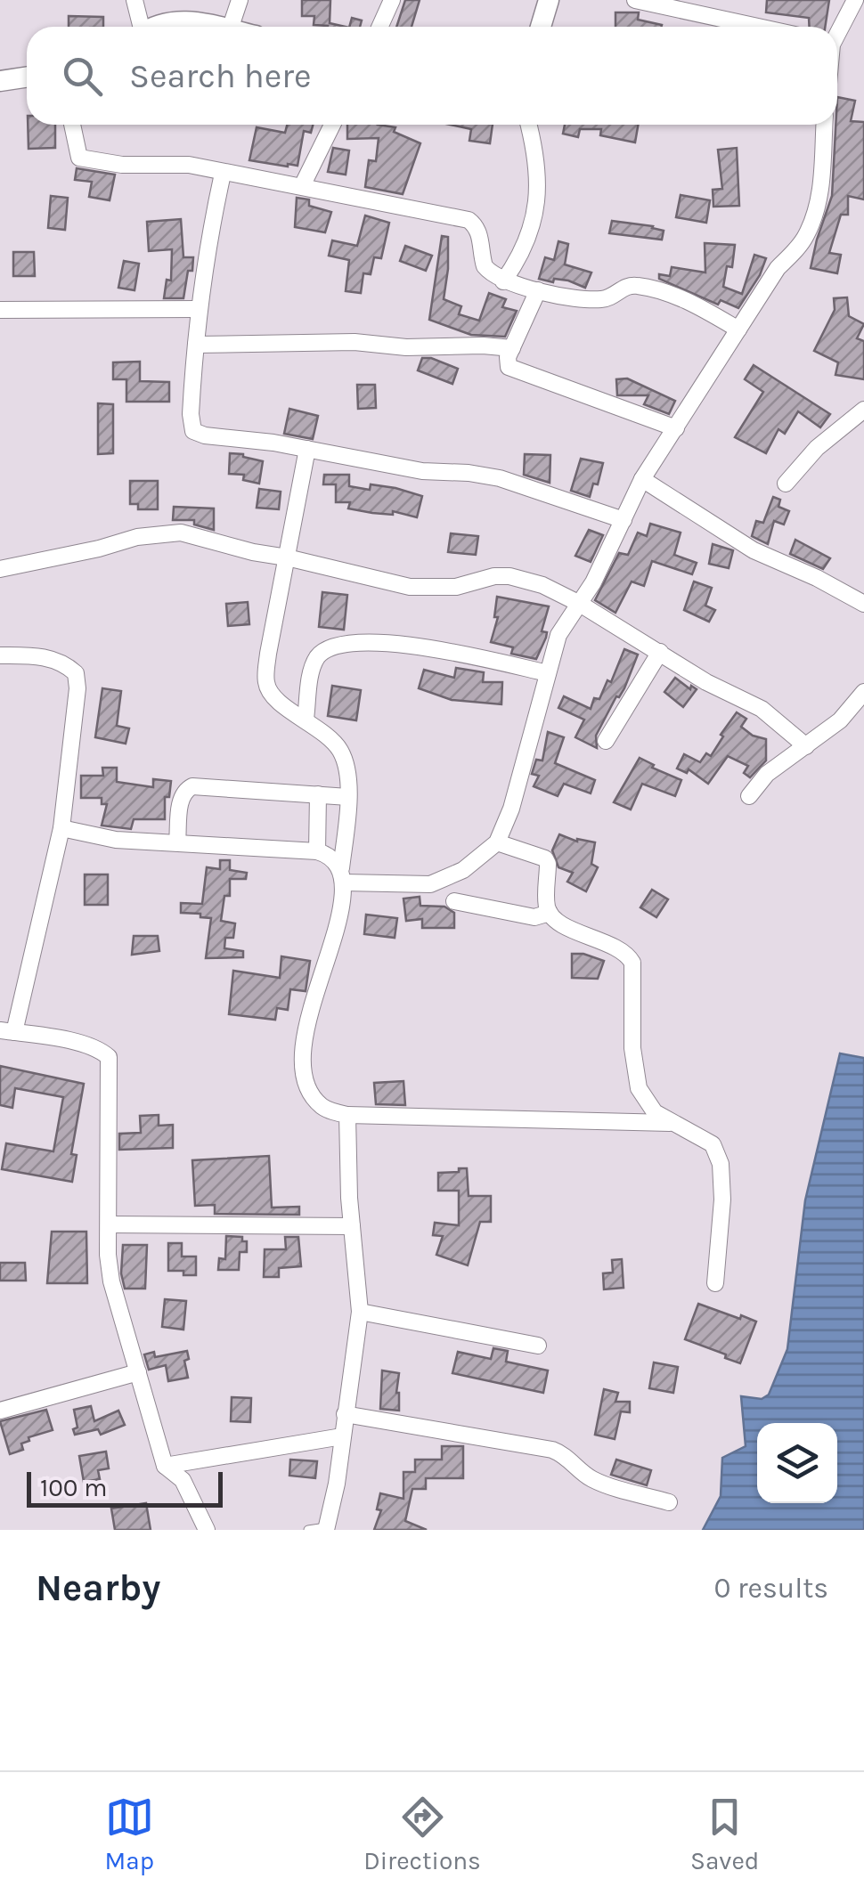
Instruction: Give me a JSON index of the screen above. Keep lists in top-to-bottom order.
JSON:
{
  "scale_bar": "100 m",
  "page": {
    "search": "Search here",
    "scale": "100 m",
    "heading": ["Nearby", "0 results"],
    "nav": ["Map", "Directions", "Saved"]
  }
}
